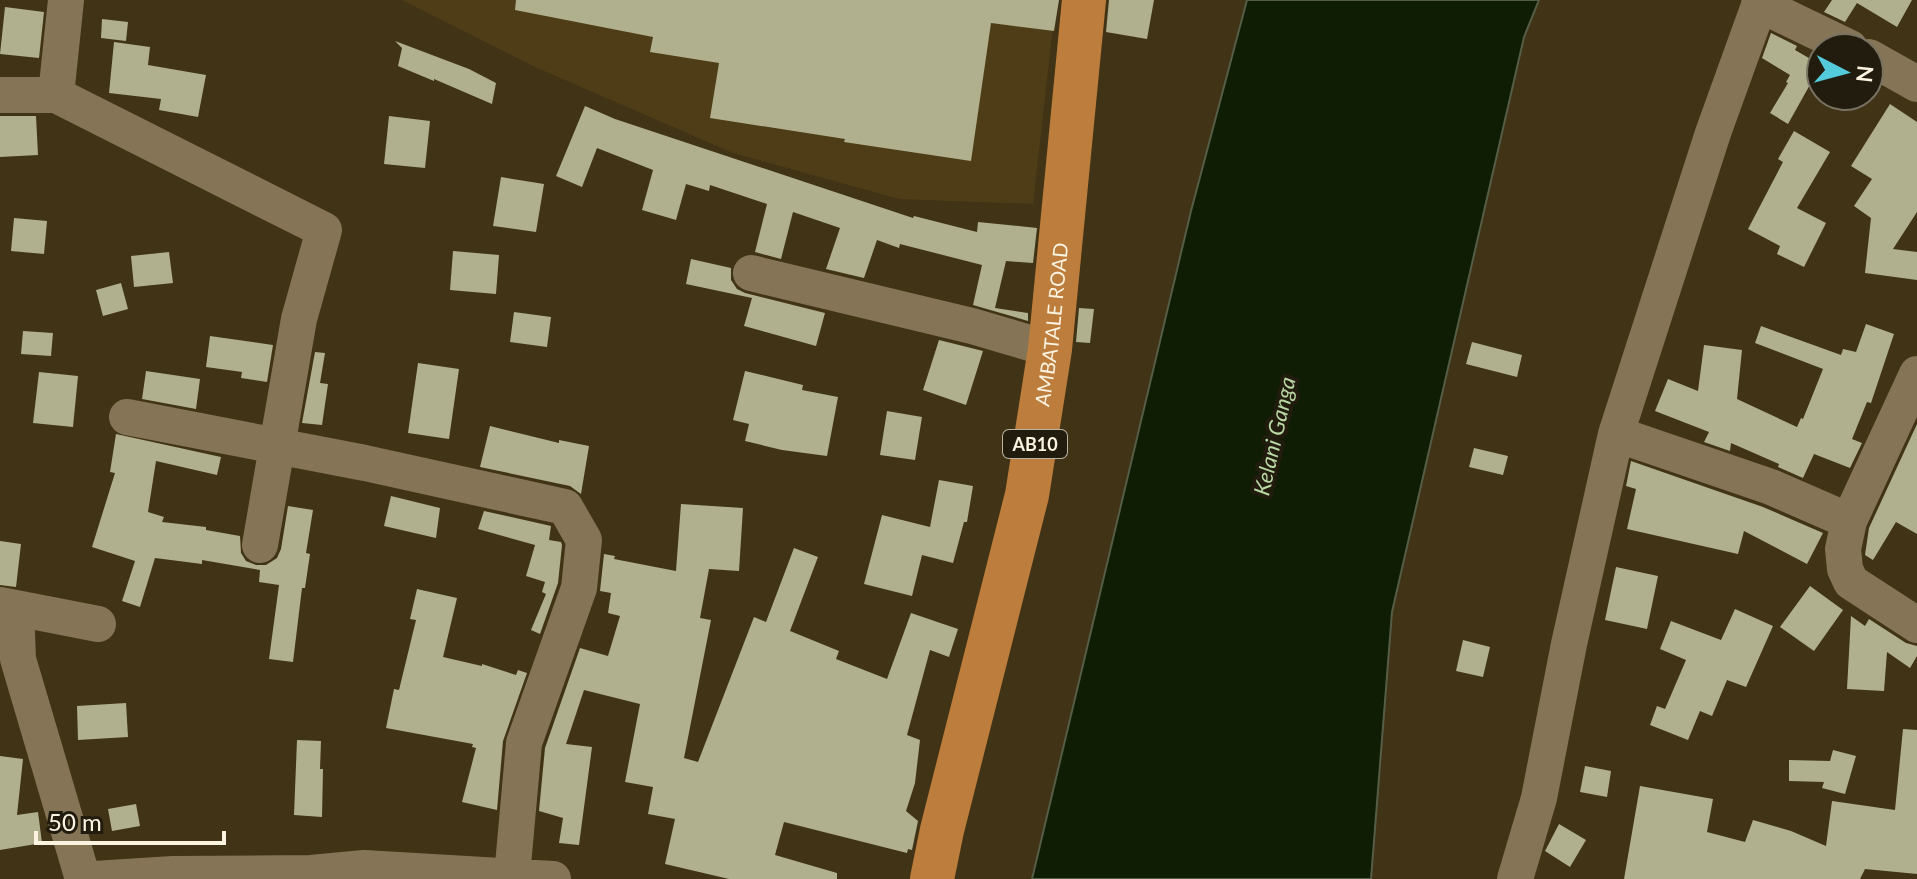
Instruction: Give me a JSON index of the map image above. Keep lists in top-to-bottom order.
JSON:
{
  "streets": {
    "main road": ["AMBATALE ROAD", "AB10"]
  },
  "water": ["Kelani Ganga"],
  "scale_bar": "50 m",
  "north": "right"
}
